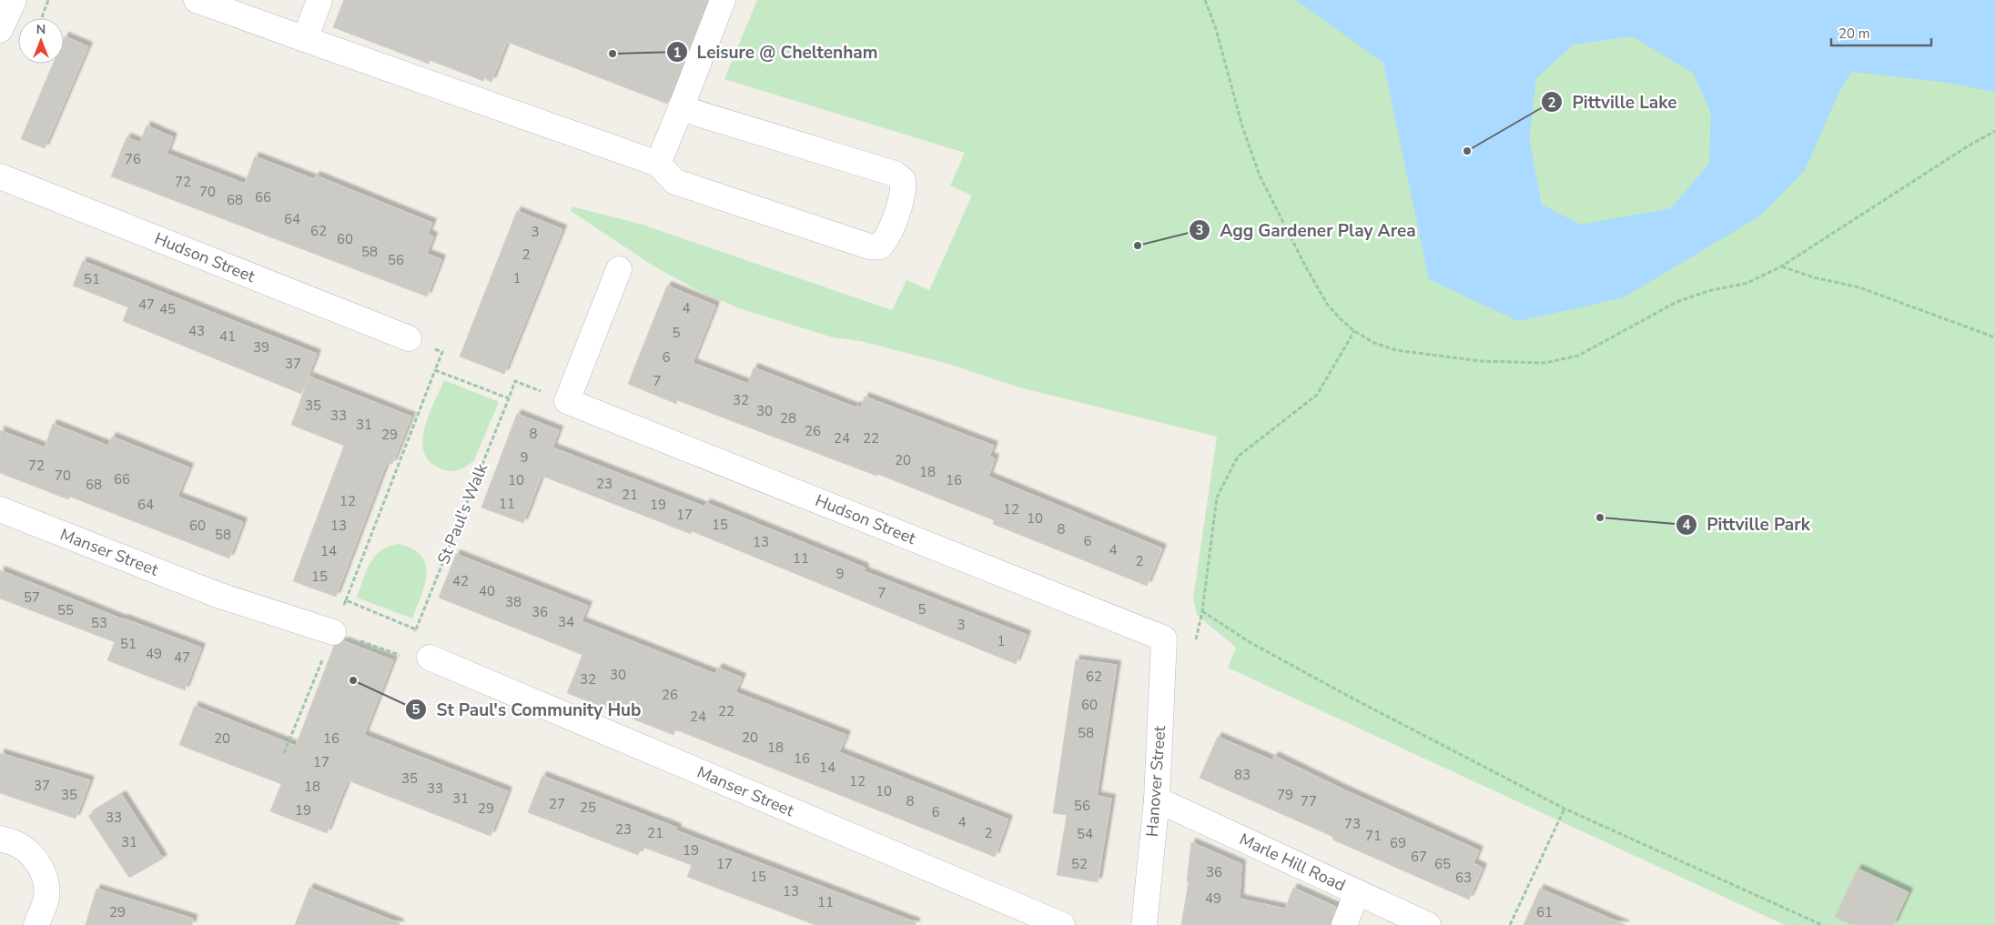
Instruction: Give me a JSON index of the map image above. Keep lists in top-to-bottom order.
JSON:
{
  "streets": {
    "street": [
      "Hudson Street",
      "Manser Street",
      "Hanover Street",
      "Marle Hill Road"
    ],
    "path": ["St Paul's Walk"]
  },
  "crossings": [
    ["Hudson Street", "St Paul's Walk"],
    ["Hudson Street", "Hanover Street"],
    ["Hanover Street", "Marle Hill Road"]
  ],
  "places": [
    "Leisure @ Cheltenham",
    "Pittville Lake",
    "Agg Gardener Play Area",
    "Pittville Park",
    "St Paul's Community Hub"
  ],
  "house_numbers": [
    "76",
    "72",
    "70",
    "66",
    "68",
    "64",
    "62",
    "3",
    "60",
    "58",
    "2",
    "56",
    "1",
    "51",
    "47",
    "4",
    "45",
    "43",
    "5",
    "41",
    "39",
    "6",
    "37",
    "7",
    "32",
    "35",
    "30",
    "33",
    "28",
    "31",
    "26",
    "8",
    "29",
    "24",
    "22",
    "9",
    "20",
    "72",
    "18",
    "70",
    "66",
    "10",
    "16",
    "23",
    "68",
    "21",
    "12",
    "11",
    "64",
    "19",
    "12",
    "17",
    "10",
    "15",
    "60",
    "13",
    "8",
    "58",
    "6",
    "13",
    "4",
    "14",
    "11",
    "2",
    "9",
    "15",
    "42",
    "40",
    "7",
    "57",
    "38",
    "5",
    "55",
    "36",
    "34",
    "53",
    "3",
    "1",
    "51",
    "49",
    "47",
    "30",
    "62",
    "32",
    "26",
    "60",
    "22",
    "24",
    "58",
    "20",
    "20",
    "16",
    "18",
    "16",
    "17",
    "14",
    "83",
    "35",
    "12",
    "37",
    "18",
    "33",
    "10",
    "35",
    "79",
    "31",
    "8",
    "77",
    "27",
    "56",
    "25",
    "29",
    "19",
    "6",
    "33",
    "4",
    "73",
    "23",
    "21",
    "2",
    "54",
    "71",
    "31",
    "69",
    "19",
    "67",
    "17",
    "52",
    "65",
    "36",
    "15",
    "63",
    "13",
    "49",
    "11",
    "29",
    "61"
  ],
  "scale_bar": "20 m",
  "north": "top"
}
